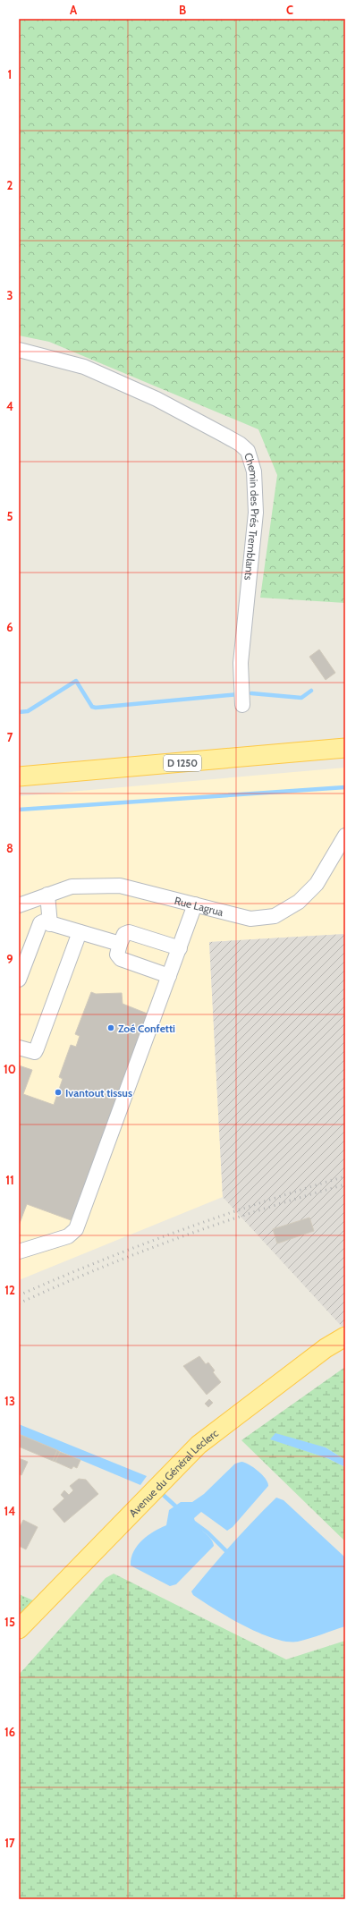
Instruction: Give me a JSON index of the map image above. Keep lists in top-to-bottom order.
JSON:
{
  "streets": {
    "main road": ["D 1250", "Avenue du Général Leclerc"],
    "street": ["Chemin des Prés Tremblants", "Rue Lagrua"]
  },
  "places": ["Zoé Confetti", "Ivantout tissus"],
  "grid": {
    "columns": ["A", "B", "C"],
    "rows": [
      "1",
      "2",
      "3",
      "4",
      "5",
      "6",
      "7",
      "8",
      "9",
      "10",
      "11",
      "12",
      "13",
      "14",
      "15",
      "16",
      "17"
    ]
  }
}
